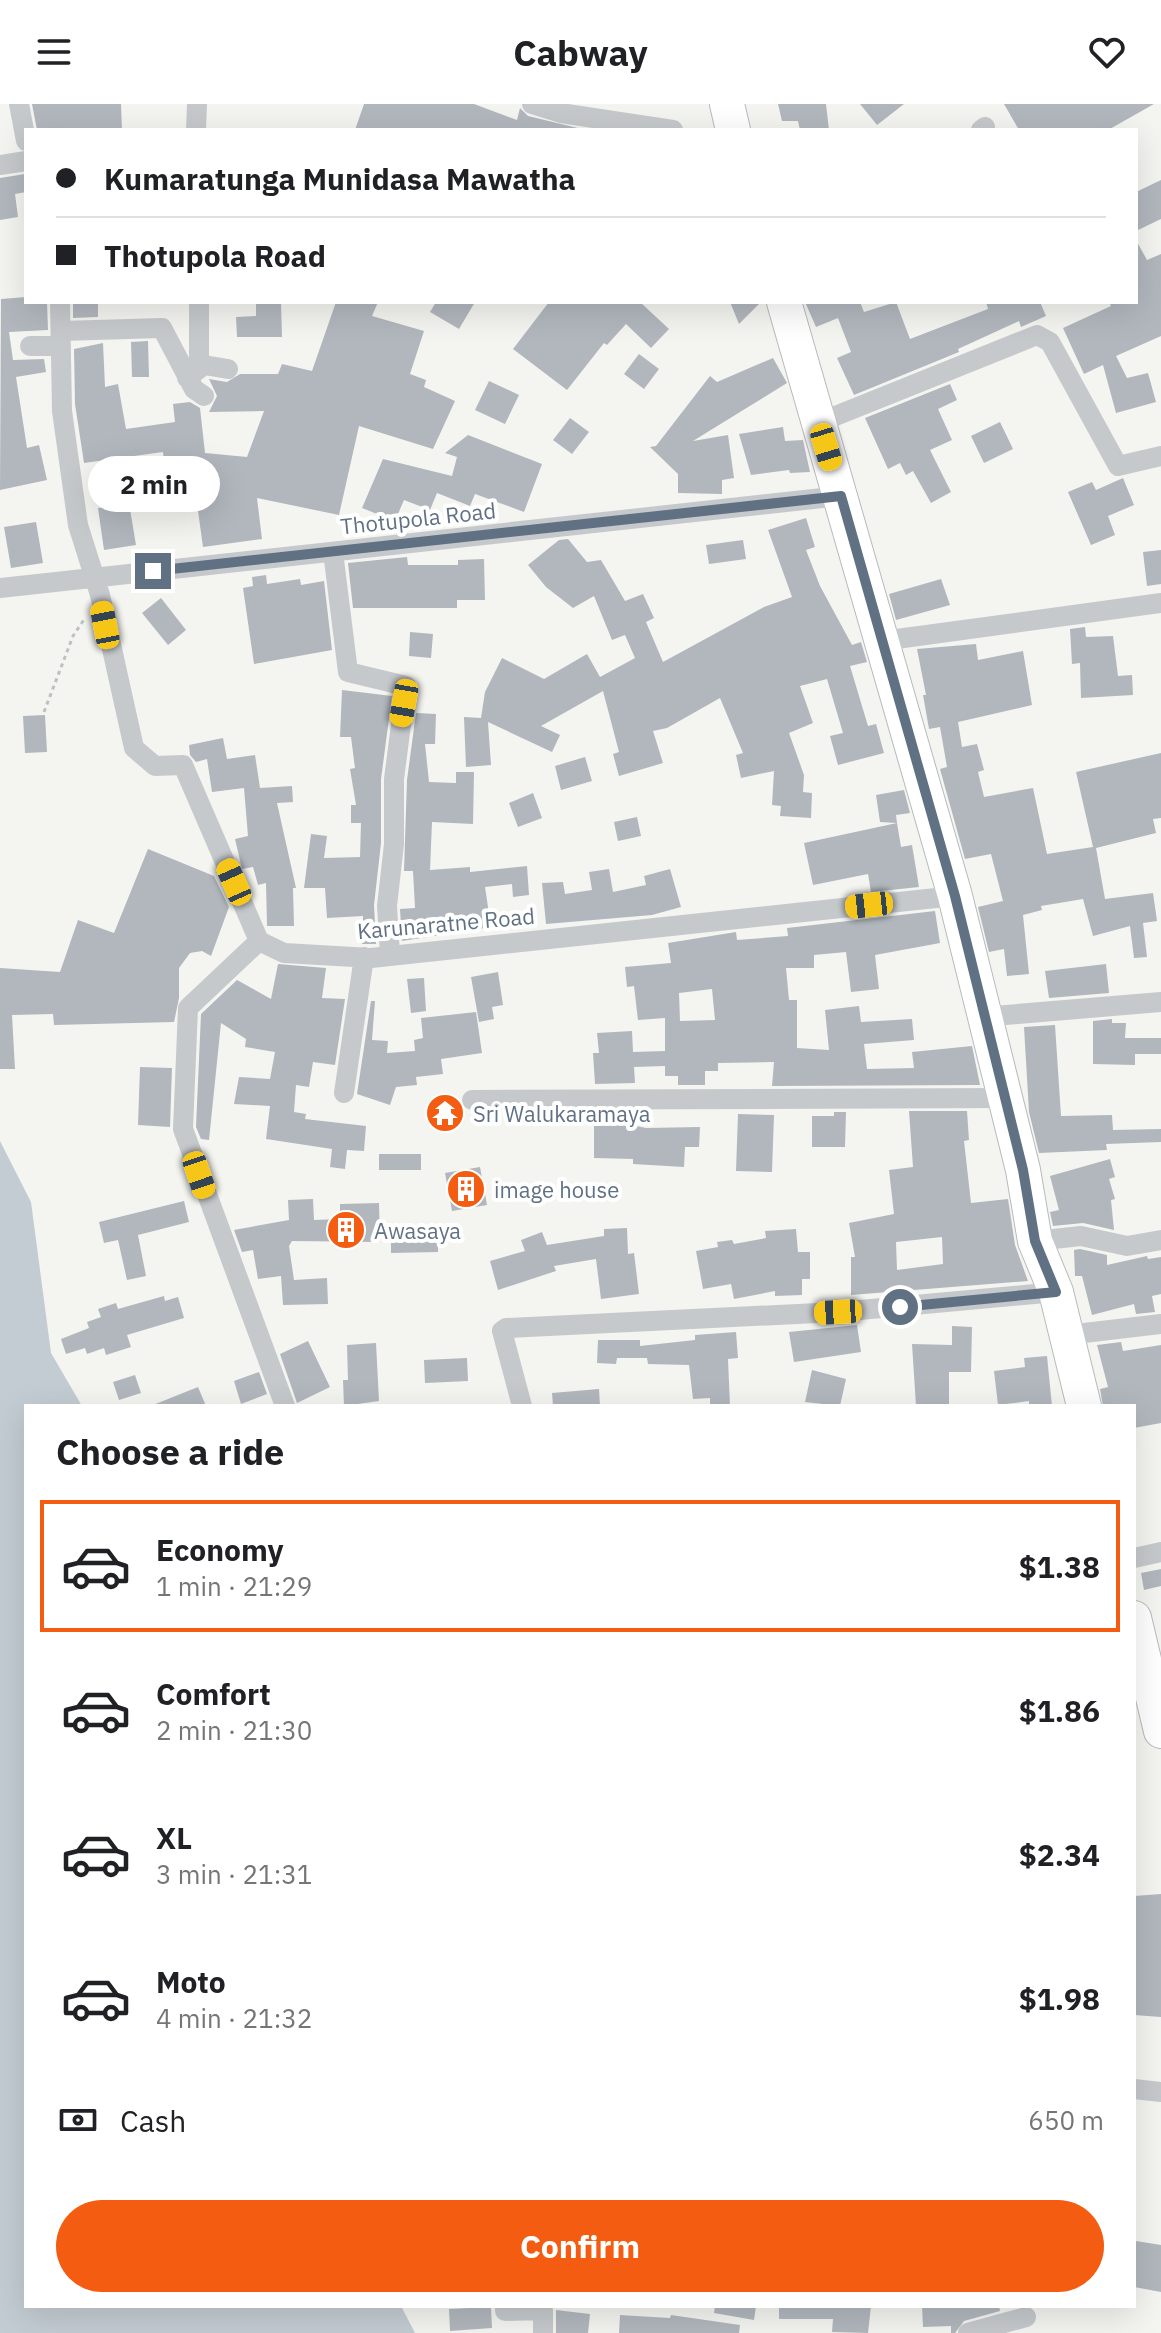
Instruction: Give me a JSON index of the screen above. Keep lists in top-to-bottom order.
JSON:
{
  "streets": {
    "street": ["Thotupola Road", "Karunaratne Road"]
  },
  "places": {
    "temple": ["Sri Walukaramaya"],
    "building": ["image house", "Awasaya"]
  },
  "page": {
    "header": "Cabway",
    "banner": ["Kumaratunga Munidasa Mawatha", "Thotupola Road"],
    "bubble": "2 min",
    "heading": "Choose a ride",
    "list": [
      {
        "name": "Economy",
        "note": "1 min · 21:29",
        "value": "$1.38"
      },
      {
        "name": "Comfort",
        "note": "2 min · 21:30",
        "value": "$1.86"
      },
      {
        "name": "XL",
        "note": "3 min · 21:31",
        "value": "$2.34"
      },
      {
        "name": "Moto",
        "note": "4 min · 21:32",
        "value": "$1.98"
      }
    ],
    "pay": ["Cash", "650 m"],
    "buttons": "Confirm"
  }
}
